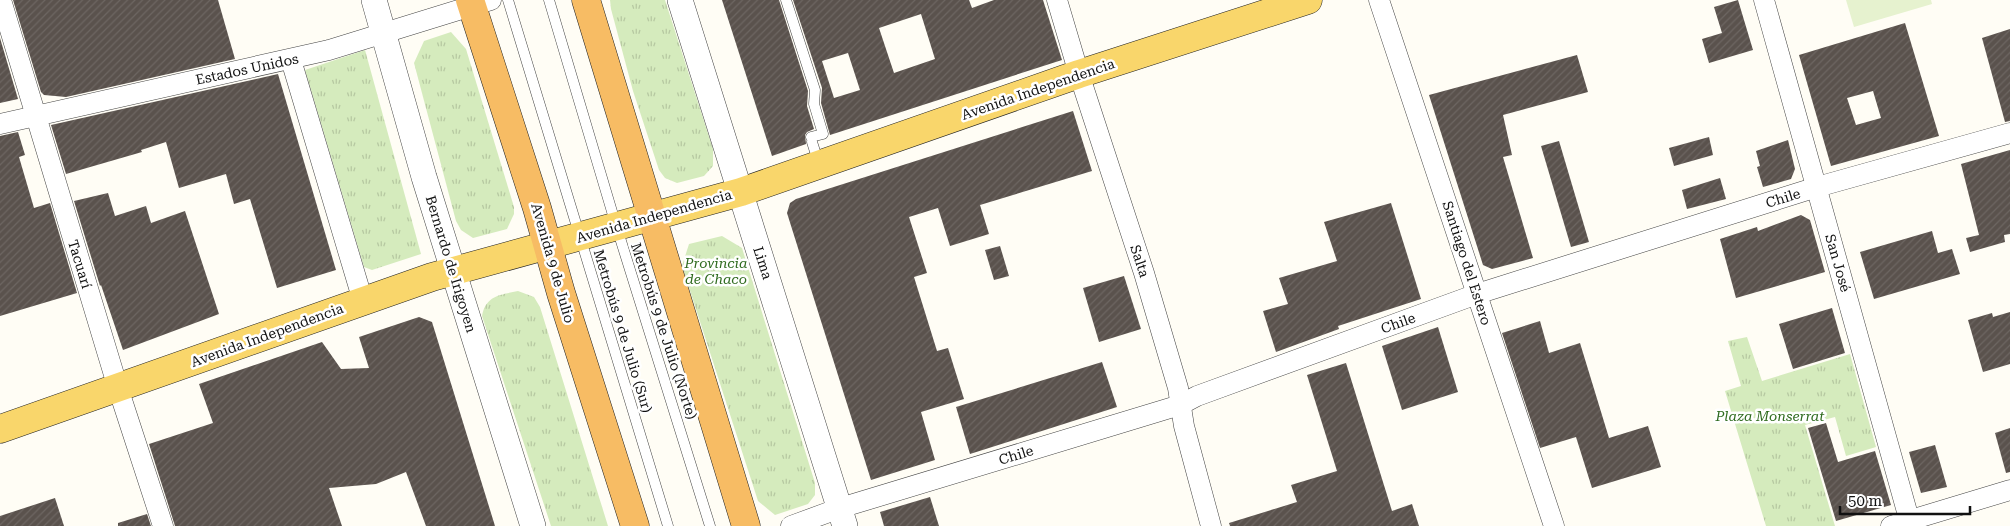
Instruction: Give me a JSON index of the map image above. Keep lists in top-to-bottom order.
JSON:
{
  "streets": {
    "highway": ["Avenida 9 de Julio"],
    "main road": ["Avenida Independencia"],
    "street": [
      "Estados Unidos",
      "Chile",
      "Salta",
      "Lima",
      "Santiago del Estero",
      "San José",
      "Tacuarí",
      "Bernardo de Irigoyen"
    ],
    "lane": ["Metrobús 9 de Julio (Sur)", "Metrobús 9 de Julio (Norte)"]
  },
  "crossings": [
    ["Estados Unidos", "Avenida 9 de Julio"],
    ["Estados Unidos", "Tacuarí"],
    ["Estados Unidos", "Bernardo de Irigoyen"],
    ["Avenida Independencia", "Salta"],
    ["Avenida Independencia", "Avenida 9 de Julio"],
    ["Avenida Independencia", "Lima"],
    ["Avenida Independencia", "Tacuarí"],
    ["Avenida Independencia", "Bernardo de Irigoyen"],
    ["Avenida Independencia", "Metrobús 9 de Julio (Sur)"],
    ["Avenida Independencia", "Metrobús 9 de Julio (Norte)"],
    ["Chile", "Salta"],
    ["Chile", "Lima"],
    ["Chile", "Santiago del Estero"],
    ["Chile", "San José"]
  ],
  "parks": ["Provincia de Chaco", "Plaza Monserrat"],
  "scale_bar": "50 m"
}
